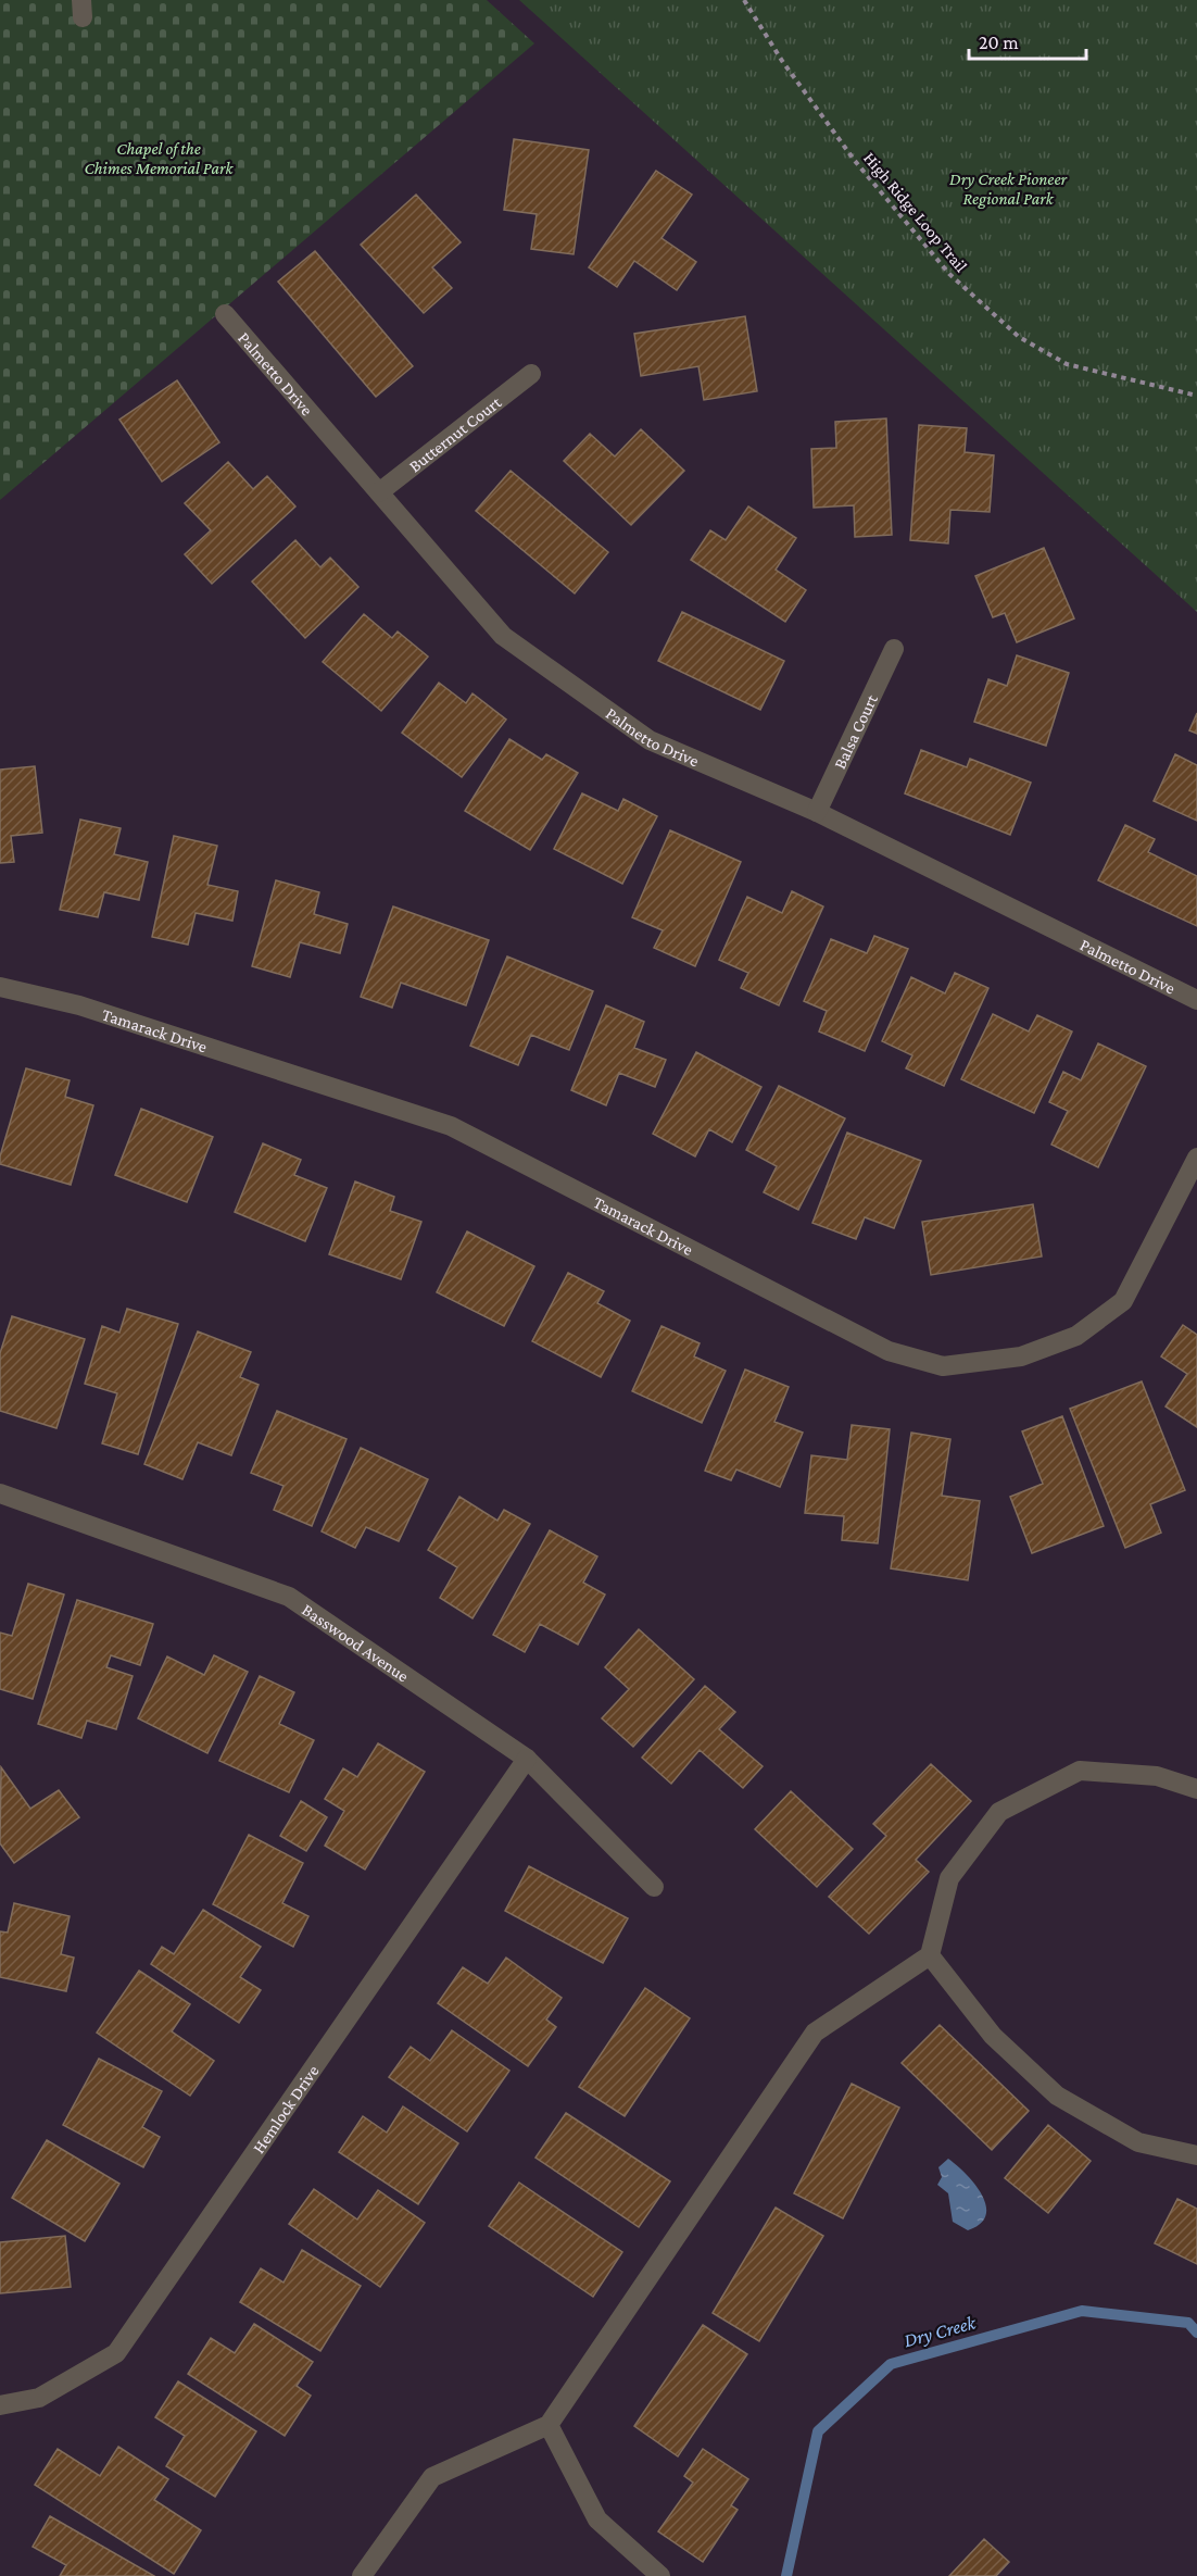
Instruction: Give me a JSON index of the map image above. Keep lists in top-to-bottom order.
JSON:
{
  "streets": {
    "street": [
      "Palmetto Drive",
      "Butternut Court",
      "Balsa Court",
      "Tamarack Drive",
      "Basswood Avenue",
      "Hemlock Drive"
    ],
    "path": ["High Ridge Loop Trail"]
  },
  "crossings": [
    ["Palmetto Drive", "Butternut Court"],
    ["Palmetto Drive", "Balsa Court"],
    ["Basswood Avenue", "Hemlock Drive"]
  ],
  "water": ["Dry Creek"],
  "parks": ["Chapel of the Chimes Memorial Park", "Dry Creek Pioneer Regional Park"],
  "scale_bar": "20 m"
}
